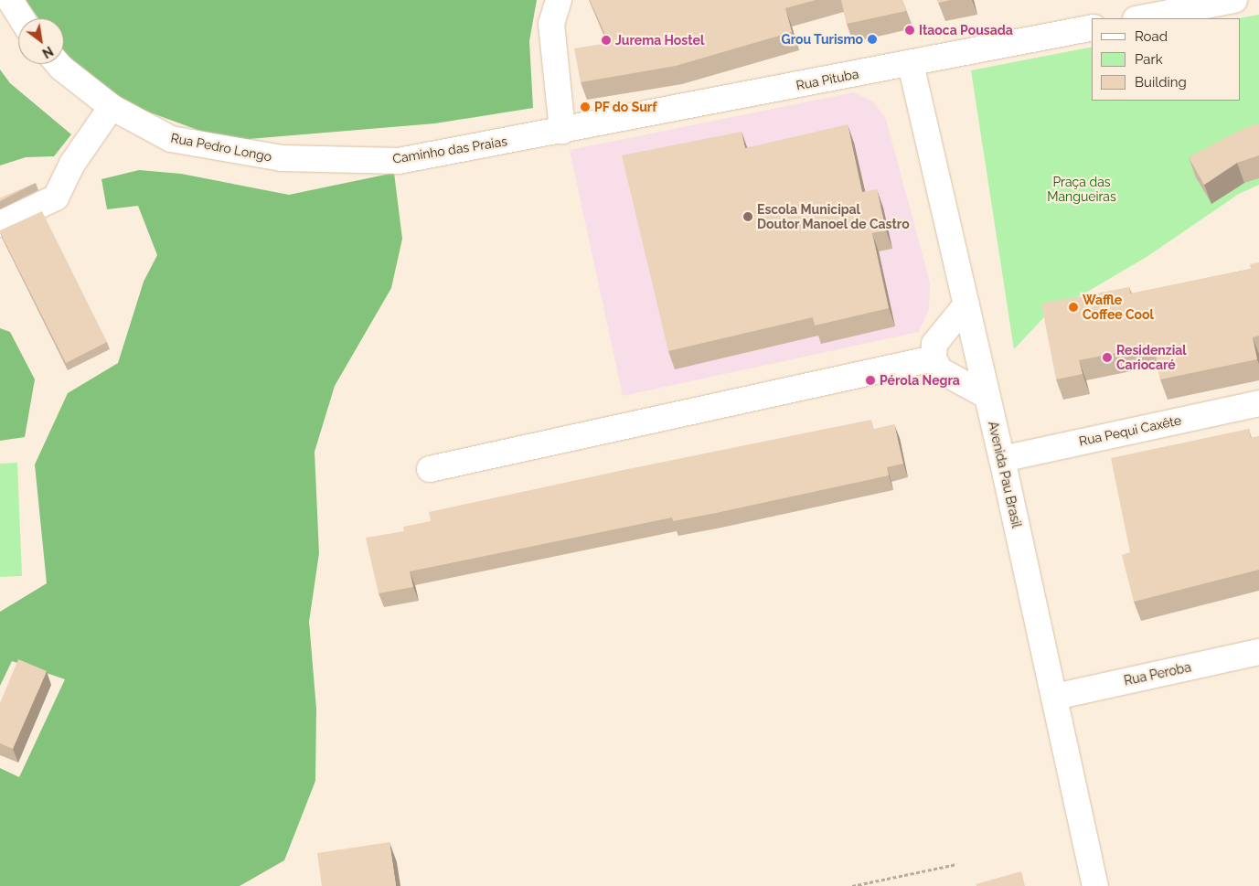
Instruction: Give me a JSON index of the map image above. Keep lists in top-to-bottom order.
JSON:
{
  "streets": {
    "street": [
      "Rua Pituba",
      "Rua Pedro Longo",
      "Caminho das Praias",
      "Rua Pequi Caxête",
      "Avenida Pau Brasil",
      "Rua Peroba"
    ]
  },
  "crossings": [
    ["Rua Pituba", "Caminho das Praias"],
    ["Rua Pituba", "Avenida Pau Brasil"],
    ["Rua Pedro Longo", "Caminho das Praias"],
    ["Rua Pequi Caxête", "Avenida Pau Brasil"],
    ["Avenida Pau Brasil", "Rua Peroba"]
  ],
  "parks": ["Praça das Mangueiras"],
  "places": [
    "Itaoca Pousada",
    "Grou Turismo",
    "Jurema Hostel",
    "PF do Surf",
    "Escola Municipal Doutor Manoel de Castro",
    "Waffle Coffee Cool",
    "Residenzial Cariocaré",
    "Pérola Negra"
  ],
  "legend": ["Road", "Park", "Building"],
  "north": "bottom right"
}
